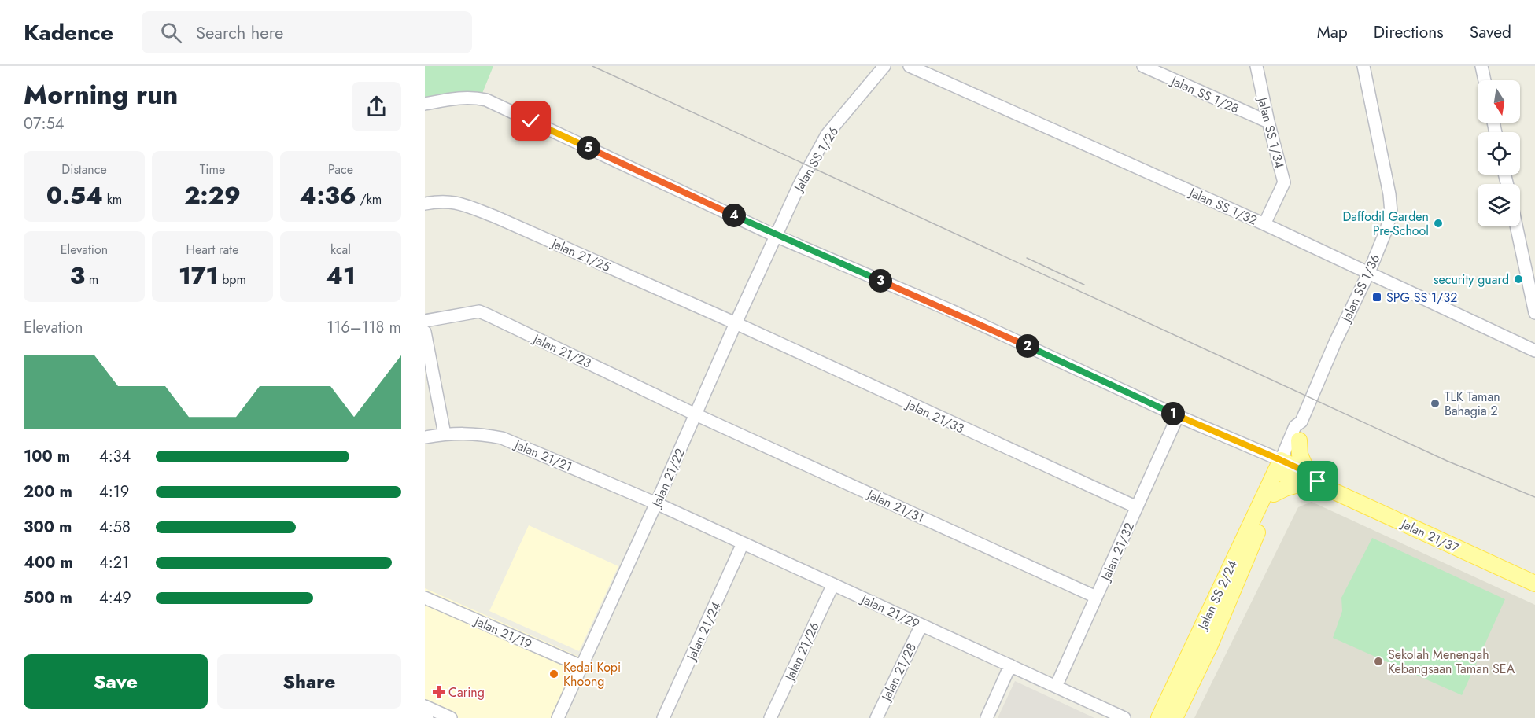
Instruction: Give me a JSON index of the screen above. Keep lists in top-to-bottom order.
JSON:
{
  "streets": {
    "main road": ["Jalan 21/37", "Jalan SS 2/24"],
    "street": [
      "Jalan SS 1/28",
      "Jalan SS 1/34",
      "Jalan SS 1/26",
      "Jalan SS 1/32",
      "Jalan 21/25",
      "Jalan SS 1/36",
      "Jalan 21/23",
      "Jalan 21/33",
      "Jalan 21/21",
      "Jalan 21/22",
      "Jalan 21/31",
      "Jalan 21/32",
      "Jalan 21/29",
      "Jalan 21/24",
      "Jalan 21/19",
      "Jalan 21/26",
      "Jalan 21/28"
    ]
  },
  "crossings": [
    ["Jalan SS 1/28", "Jalan SS 1/34"],
    ["Jalan SS 1/34", "Jalan SS 1/32"],
    ["Jalan SS 1/26", "Jalan 21/22"],
    ["Jalan SS 1/32", "Jalan SS 1/36"],
    ["Jalan 21/25", "Jalan 21/33"],
    ["Jalan 21/25", "Jalan 21/22"],
    ["Jalan SS 1/36", "Jalan 21/37"],
    ["Jalan SS 1/36", "Jalan SS 2/24"],
    ["Jalan 21/23", "Jalan 21/22"],
    ["Jalan 21/23", "Jalan 21/31"],
    ["Jalan 21/33", "Jalan 21/22"],
    ["Jalan 21/33", "Jalan 21/32"],
    ["Jalan 21/21", "Jalan 21/22"],
    ["Jalan 21/21", "Jalan 21/29"],
    ["Jalan 21/22", "Jalan 21/31"],
    ["Jalan 21/22", "Jalan 21/29"],
    ["Jalan 21/22", "Jalan 21/19"],
    ["Jalan 21/31", "Jalan 21/32"],
    ["Jalan 21/37", "Jalan SS 2/24"],
    ["Jalan 21/32", "Jalan 21/29"],
    ["Jalan 21/29", "Jalan 21/24"],
    ["Jalan 21/29", "Jalan 21/26"],
    ["Jalan 21/29", "Jalan 21/28"]
  ],
  "places": {
    "other": [
      "Daffodil Garden Pre-School",
      "security guard",
      "TLK Taman Bahagia 2",
      "Sekolah Menengah Kebangsaan Taman SEA",
      "Kedai Kopi Khoong"
    ],
    "transit": ["SPG SS 1/32"],
    "health": ["Caring"]
  },
  "north": "bottom",
  "page": {
    "header": "Kadence",
    "search": "Search here",
    "nav": ["Map", "Directions", "Saved"],
    "heading": ["Morning run", "07:54"],
    "pins": [
      "5",
      "4",
      "3",
      "2",
      "1"
    ],
    "stats": [
      ["Distance", "0.54 km"],
      ["Time", "2:29"],
      ["Pace", "4:36 /km"],
      ["Elevation", "3 m"],
      ["Heart rate", "171 bpm"],
      ["kcal", "41"]
    ],
    "chart": ["Elevation", "116–118 m"],
    "list": [
      {
        "name": "100 m",
        "note": "4:34"
      },
      {
        "name": "200 m",
        "note": "4:19"
      },
      {
        "name": "300 m",
        "note": "4:58"
      },
      {
        "name": "400 m",
        "note": "4:21"
      },
      {
        "name": "500 m",
        "note": "4:49"
      }
    ],
    "buttons": ["Save", "Share"]
  }
}
